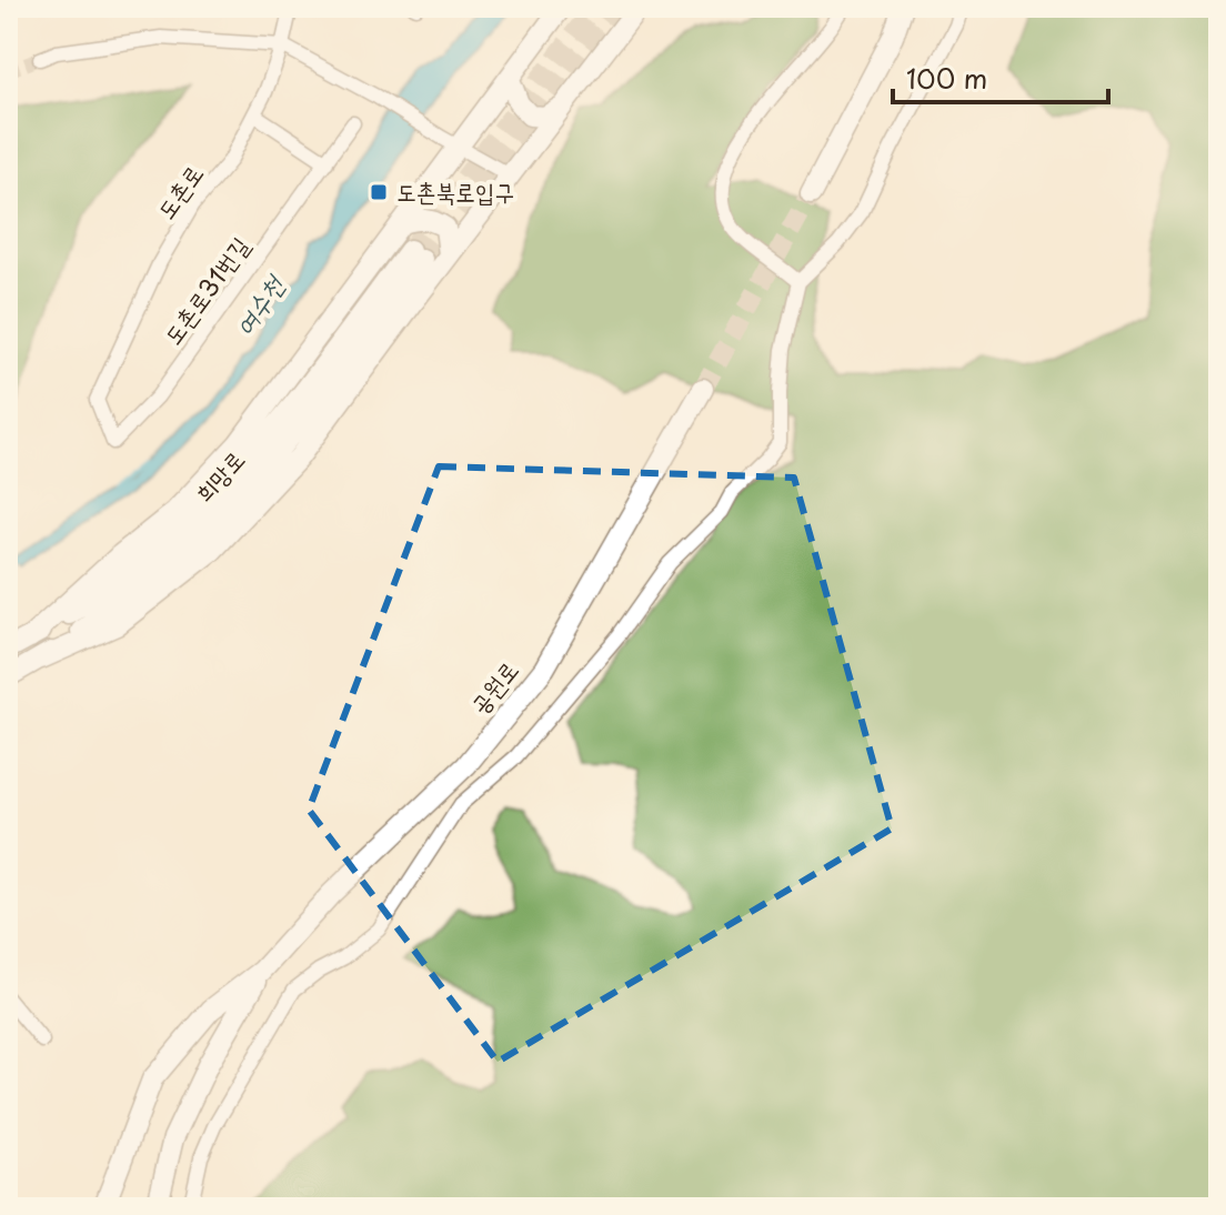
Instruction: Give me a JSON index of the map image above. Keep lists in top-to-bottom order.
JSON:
{
  "streets": {
    "main road": ["희망로", "공원로"],
    "street": ["도촌로", "도촌로31번길"]
  },
  "crossings": [
    ["도촌로", "도촌로31번길"]
  ],
  "water": ["여수천"],
  "places": {
    "transit": ["도촌북로입구"]
  },
  "scale_bar": "100 m"
}
